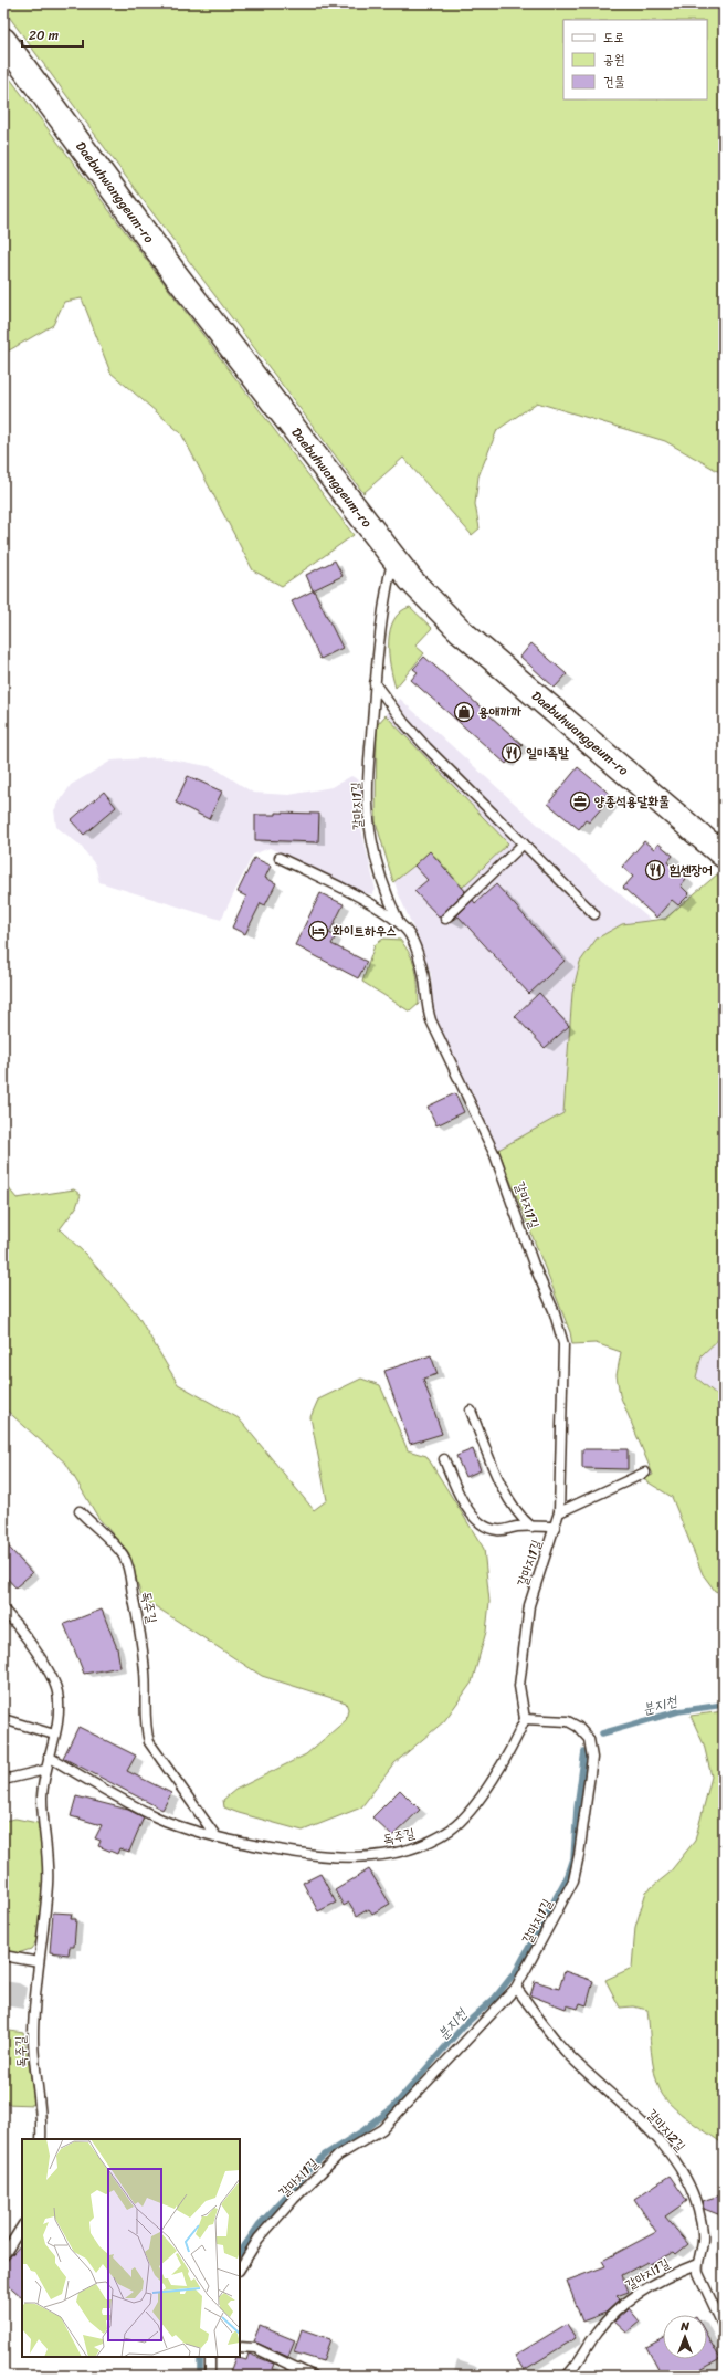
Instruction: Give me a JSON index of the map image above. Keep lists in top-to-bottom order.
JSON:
{
  "streets": {
    "main road": ["Daebuhwanggeum-ro"],
    "lane": ["갈마지1길", "독주길", "갈마지2길"]
  },
  "crossings": [
    ["Daebuhwanggeum-ro", "갈마지1길"],
    ["갈마지1길", "독주길"],
    ["갈마지1길", "갈마지2길"]
  ],
  "water": ["분지천"],
  "places": {
    "shop": ["용애까까"],
    "restaurant": ["일마족발", "힘센장어"],
    "office": ["양종석용달화물"],
    "hotel": ["화이트하우스"]
  },
  "legend": ["도로", "공원", "건물"],
  "scale_bar": "20 m",
  "north": "top"
}
